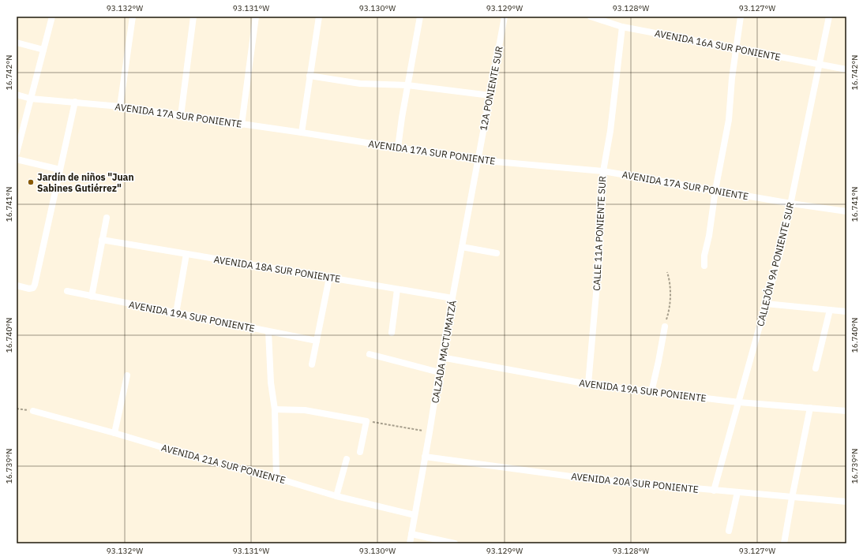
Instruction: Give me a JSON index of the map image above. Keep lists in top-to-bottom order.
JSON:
{
  "streets": {
    "street": [
      "AVENIDA 16A SUR PONIENTE",
      "12A PONIENTE SUR",
      "AVENIDA 17A SUR PONIENTE",
      "CALLE 11A PONIENTE SUR",
      "CALLEJÓN 9A PONIENTE SUR",
      "AVENIDA 18A SUR PONIENTE",
      "AVENIDA 19A SUR PONIENTE",
      "CALZADA MACTUMATZÁ",
      "AVENIDA 21A SUR PONIENTE",
      "AVENIDA 20A SUR PONIENTE"
    ]
  },
  "crossings": [
    ["AVENIDA 16A SUR PONIENTE", "CALLE 11A PONIENTE SUR"],
    ["AVENIDA 16A SUR PONIENTE", "CALLEJÓN 9A PONIENTE SUR"],
    ["12A PONIENTE SUR", "AVENIDA 17A SUR PONIENTE"],
    ["12A PONIENTE SUR", "CALZADA MACTUMATZÁ"],
    ["AVENIDA 17A SUR PONIENTE", "CALLE 11A PONIENTE SUR"],
    ["AVENIDA 17A SUR PONIENTE", "CALLEJÓN 9A PONIENTE SUR"],
    ["AVENIDA 17A SUR PONIENTE", "CALZADA MACTUMATZÁ"],
    ["CALLE 11A PONIENTE SUR", "AVENIDA 19A SUR PONIENTE"],
    ["CALLEJÓN 9A PONIENTE SUR", "AVENIDA 19A SUR PONIENTE"],
    ["CALLEJÓN 9A PONIENTE SUR", "AVENIDA 20A SUR PONIENTE"],
    ["AVENIDA 18A SUR PONIENTE", "CALZADA MACTUMATZÁ"],
    ["AVENIDA 19A SUR PONIENTE", "CALZADA MACTUMATZÁ"],
    ["CALZADA MACTUMATZÁ", "AVENIDA 21A SUR PONIENTE"],
    ["CALZADA MACTUMATZÁ", "AVENIDA 20A SUR PONIENTE"]
  ],
  "places": ["Jardín de niños \"Juan Sabines Gutiérrez\""],
  "coordinates": [
    "93.132°W",
    "93.131°W",
    "93.130°W",
    "93.129°W",
    "93.128°W",
    "93.127°W",
    "16.742°N",
    "16.741°N",
    "16.740°N",
    "16.739°N"
  ]
}
